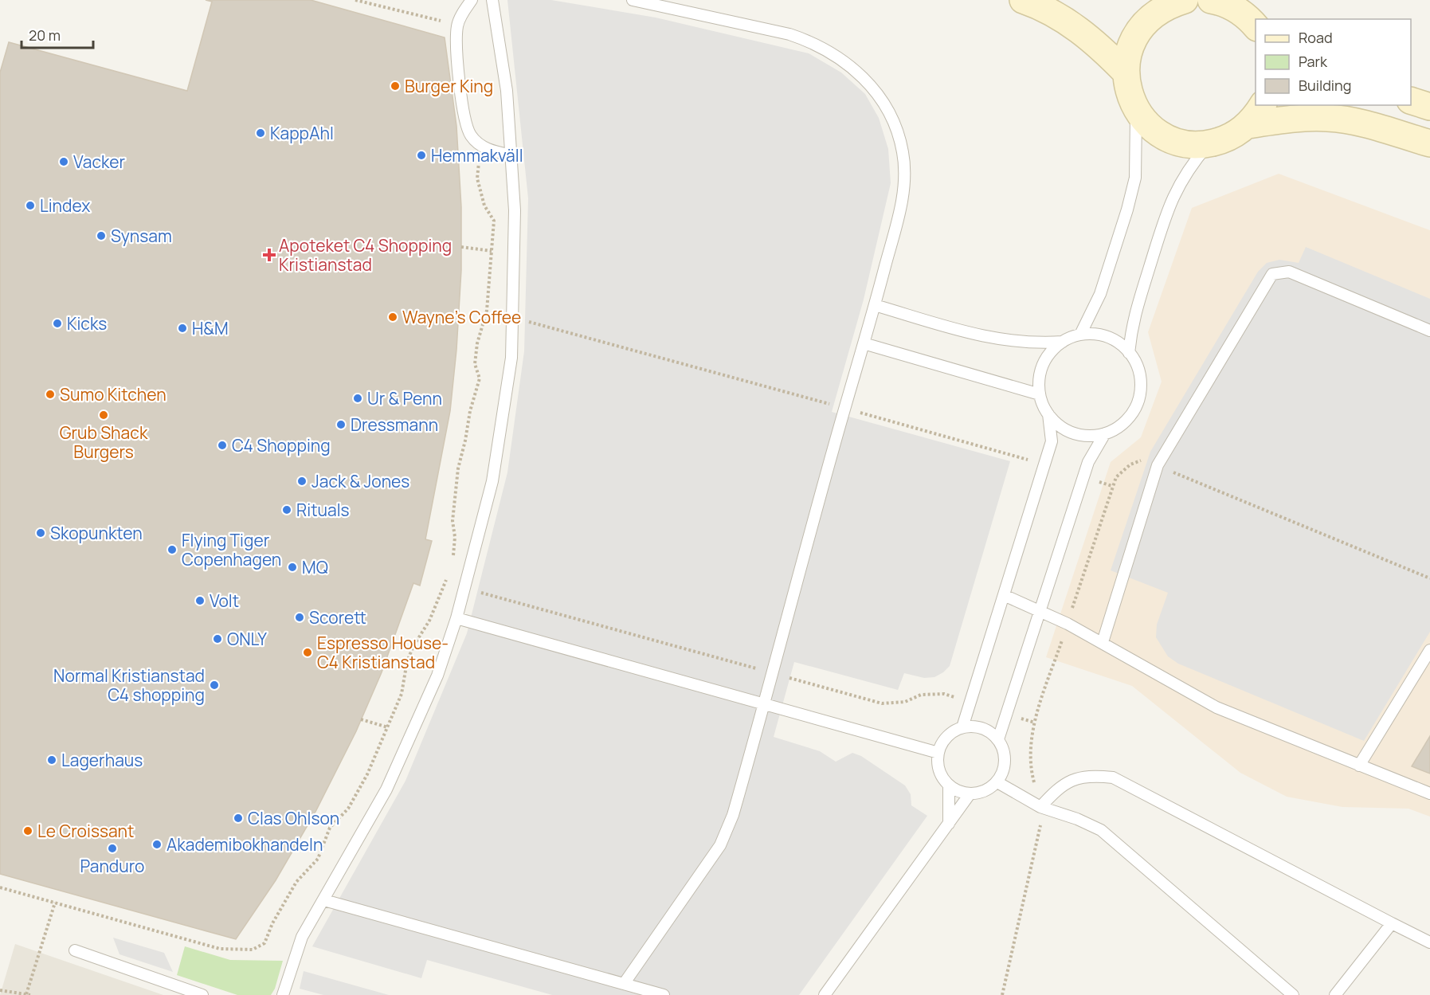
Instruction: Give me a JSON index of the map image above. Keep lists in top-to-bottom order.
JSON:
{
  "places": {
    "other": [
      "Burger King",
      "KappAhl",
      "Hemmakväll",
      "Vacker",
      "Lindex",
      "Synsam",
      "Wayne's Coffee",
      "Kicks",
      "H&M",
      "Sumo Kitchen",
      "Ur & Penn",
      "Grub Shack Burgers",
      "Dressmann",
      "C4 Shopping",
      "Jack & Jones",
      "Rituals",
      "Skopunkten",
      "Flying Tiger Copenhagen",
      "MQ",
      "Volt",
      "Scorett",
      "ONLY",
      "Espresso House- C4 Kristianstad",
      "Normal Kristianstad C4 shopping",
      "Lagerhaus",
      "Clas Ohlson",
      "Le Croissant",
      "Akademibokhandeln",
      "Panduro"
    ],
    "health": ["Apoteket C4 Shopping Kristianstad"]
  },
  "legend": ["Road", "Park", "Building"],
  "scale_bar": "20 m"
}
